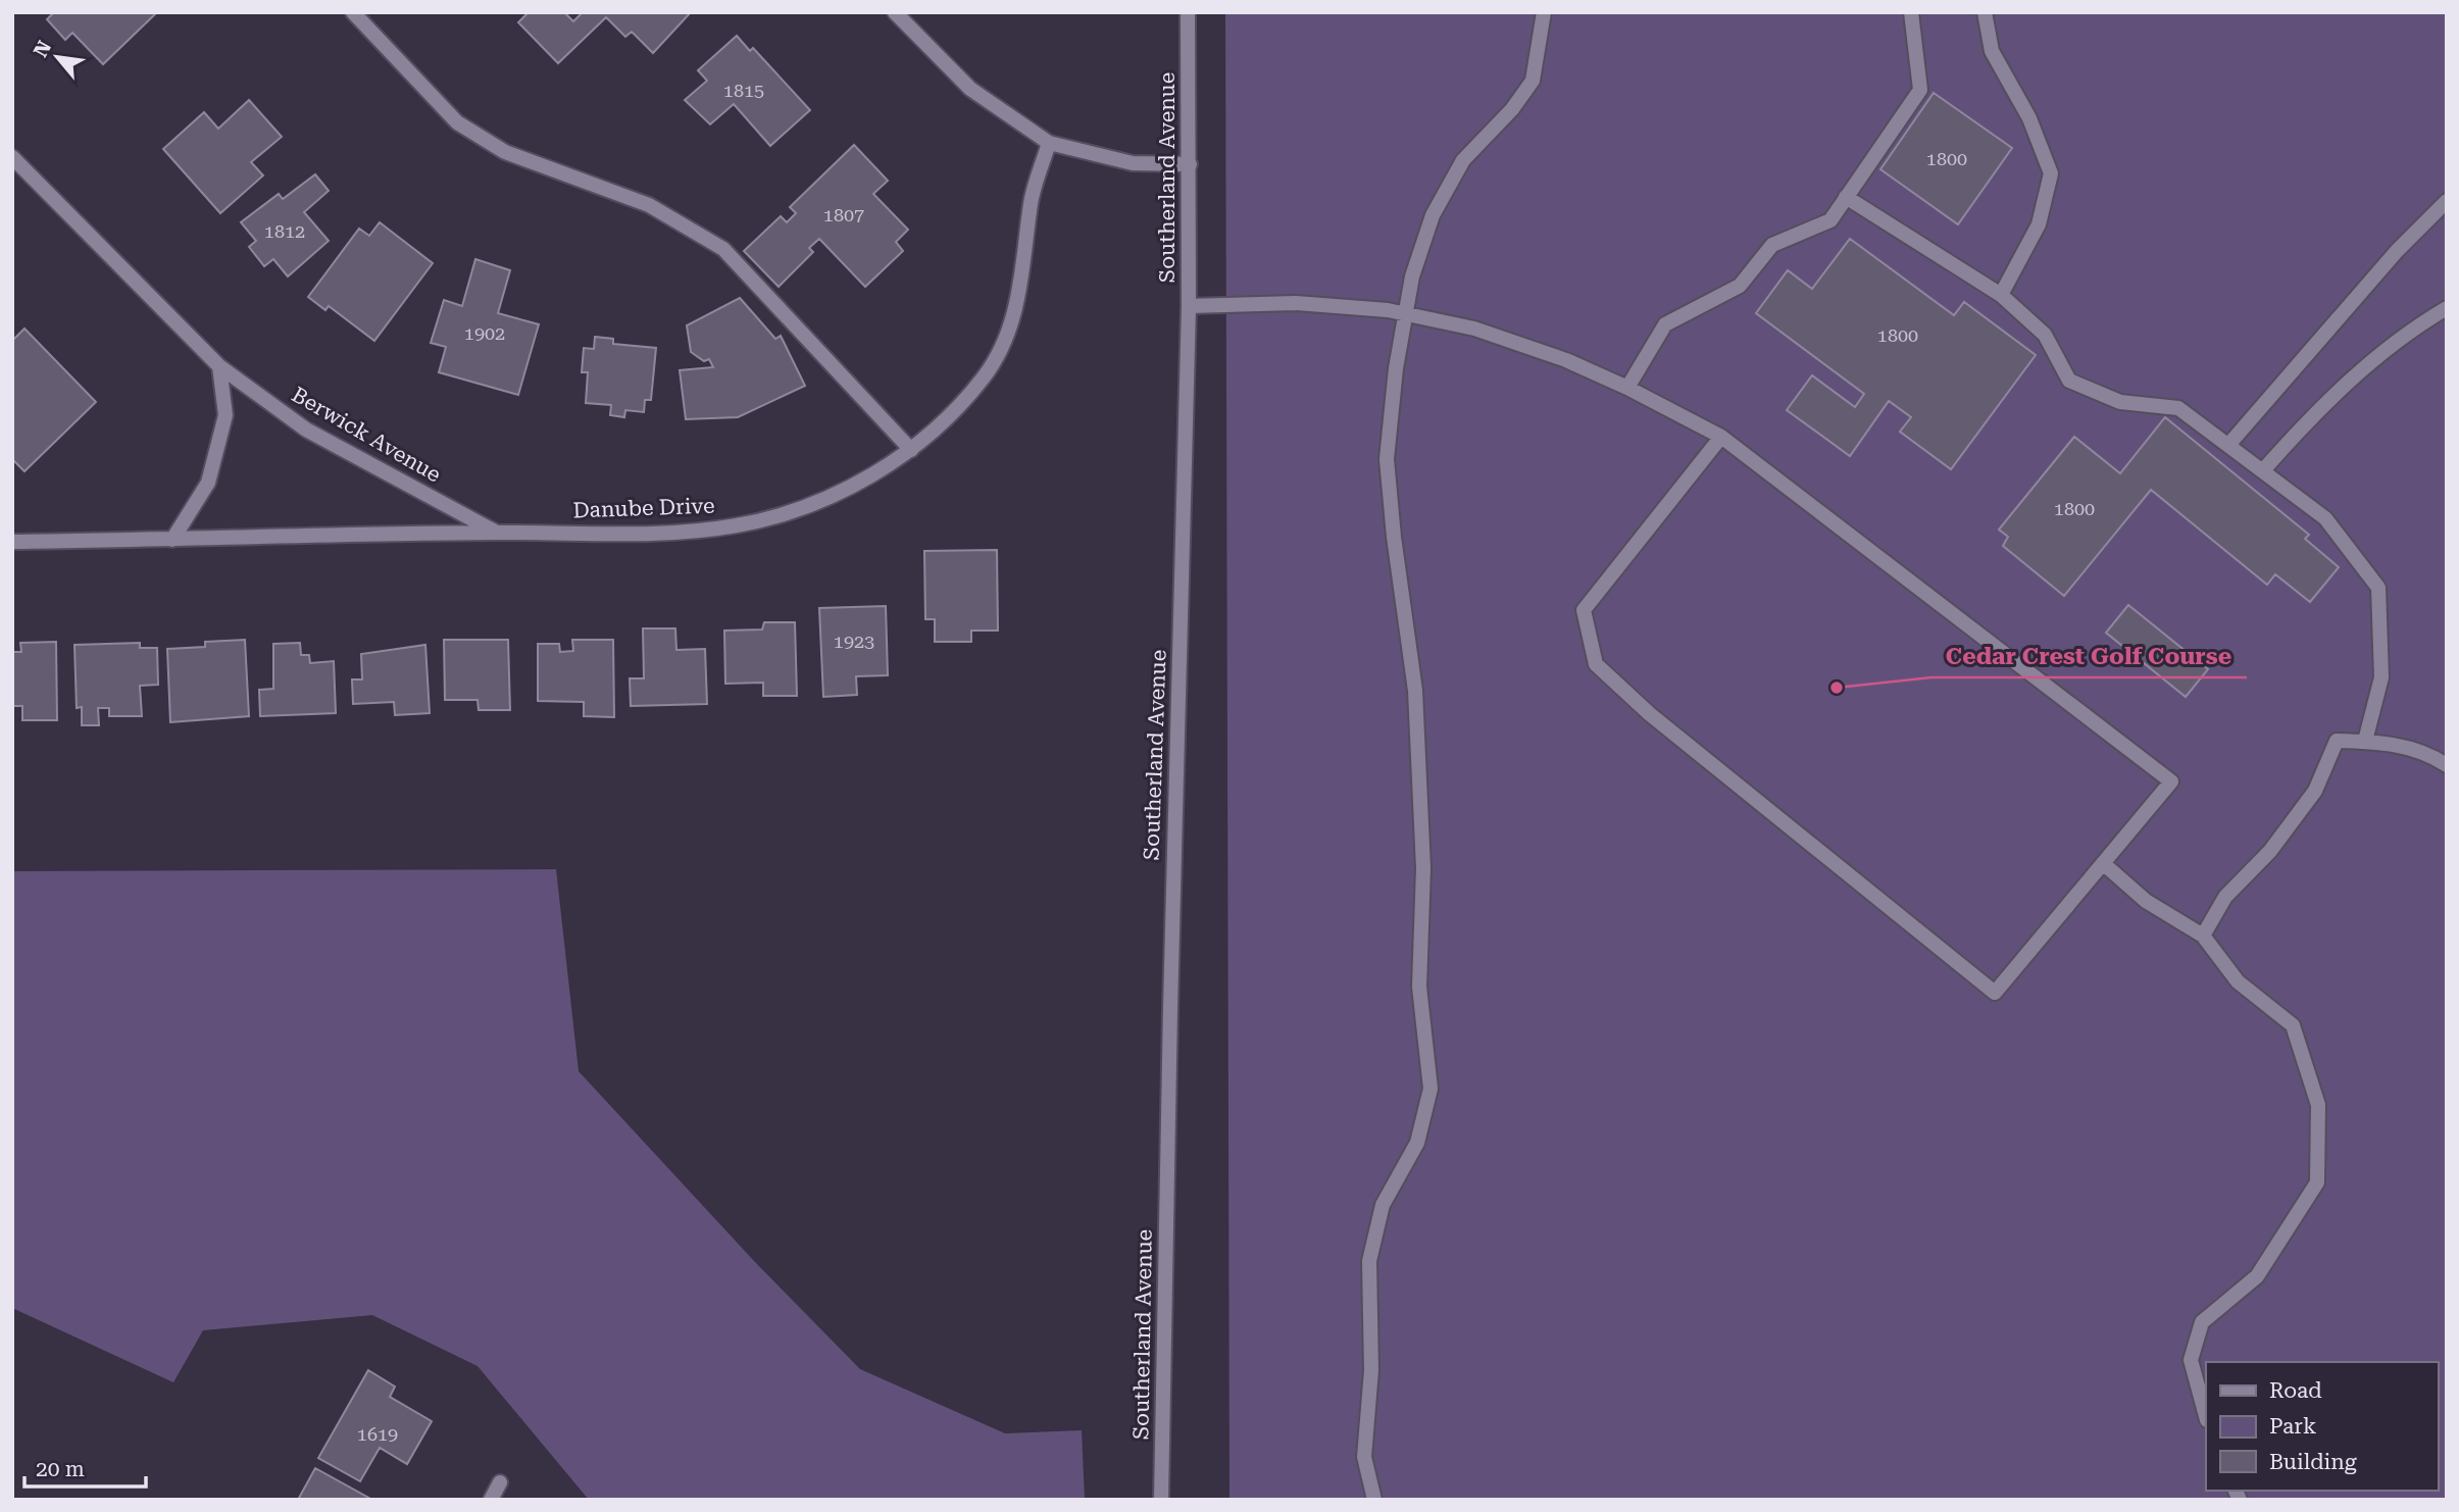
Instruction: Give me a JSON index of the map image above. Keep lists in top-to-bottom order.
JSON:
{
  "streets": {
    "street": ["Southerland Avenue", "Berwick Avenue", "Danube Drive"]
  },
  "crossings": [
    ["Berwick Avenue", "Danube Drive"]
  ],
  "places": ["Cedar Crest Golf Course"],
  "house_numbers": [
    "1815",
    "1800",
    "1807",
    "1812",
    "1902",
    "1800",
    "1800",
    "1923",
    "1619"
  ],
  "legend": ["Road", "Park", "Building"],
  "scale_bar": "20 m",
  "north": "top left"
}
